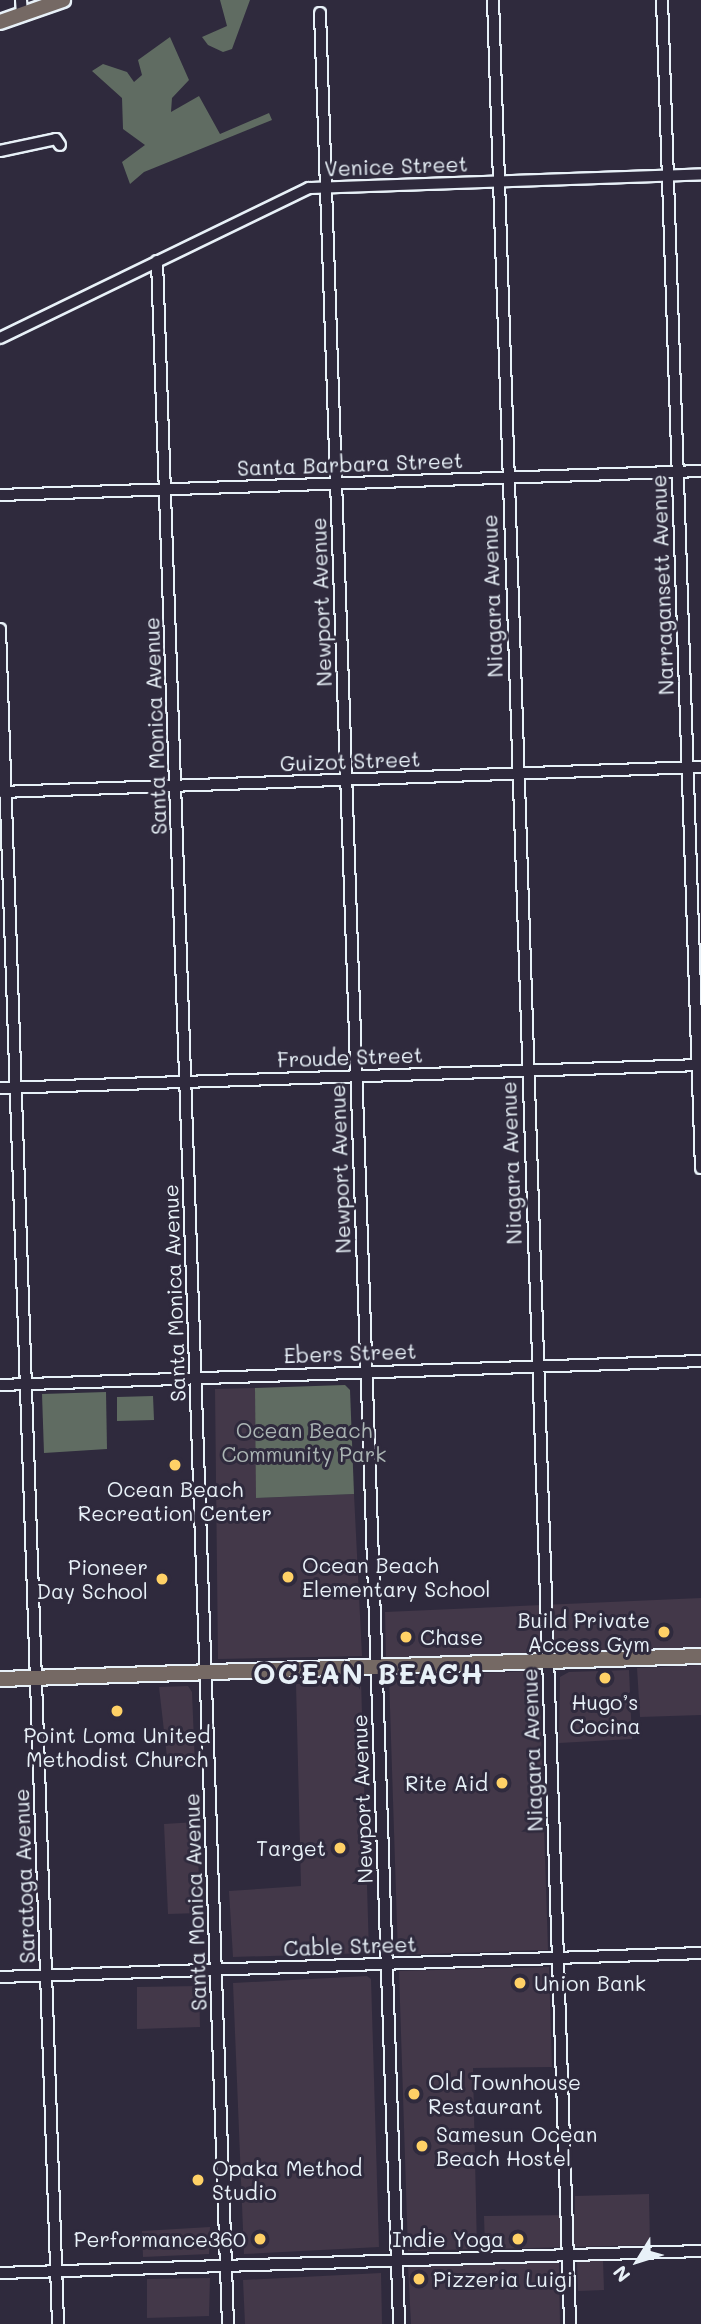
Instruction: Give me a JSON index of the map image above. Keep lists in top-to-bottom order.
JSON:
{
  "streets": {
    "street": [
      "Venice Street",
      "Santa Barbara Street",
      "Narragansett Avenue",
      "Niagara Avenue",
      "Newport Avenue",
      "Santa Monica Avenue",
      "Guizot Street",
      "Froude Street",
      "Ebers Street",
      "Saratoga Avenue",
      "Cable Street"
    ]
  },
  "crossings": [
    ["Venice Street", "Narragansett Avenue"],
    ["Venice Street", "Niagara Avenue"],
    ["Venice Street", "Newport Avenue"],
    ["Venice Street", "Santa Monica Avenue"],
    ["Santa Barbara Street", "Narragansett Avenue"],
    ["Santa Barbara Street", "Niagara Avenue"],
    ["Santa Barbara Street", "Newport Avenue"],
    ["Santa Barbara Street", "Santa Monica Avenue"],
    ["Narragansett Avenue", "Guizot Street"],
    ["Narragansett Avenue", "Froude Street"],
    ["Niagara Avenue", "Guizot Street"],
    ["Niagara Avenue", "Froude Street"],
    ["Niagara Avenue", "Ebers Street"],
    ["Niagara Avenue", "Cable Street"],
    ["Newport Avenue", "Guizot Street"],
    ["Newport Avenue", "Froude Street"],
    ["Newport Avenue", "Ebers Street"],
    ["Newport Avenue", "Cable Street"],
    ["Santa Monica Avenue", "Guizot Street"],
    ["Santa Monica Avenue", "Froude Street"],
    ["Santa Monica Avenue", "Ebers Street"],
    ["Santa Monica Avenue", "Cable Street"],
    ["Guizot Street", "Saratoga Avenue"],
    ["Froude Street", "Saratoga Avenue"],
    ["Ebers Street", "Saratoga Avenue"],
    ["Saratoga Avenue", "Cable Street"]
  ],
  "districts": ["OCEAN BEACH"],
  "parks": ["Ocean Beach Community Park"],
  "places": [
    "Ocean Beach Recreation Center",
    "Ocean Beach Elementary School",
    "Pioneer Day School",
    "Build Private Access Gym",
    "Chase",
    "Hugo’s Cocina",
    "Point Loma United Methodist Church",
    "Rite Aid",
    "Target",
    "Union Bank",
    "Old Townhouse Restaurant",
    "Samesun Ocean Beach Hostel",
    "Opaka Method Studio",
    "Performance360",
    "Indie Yoga",
    "Pizzeria Luigi"
  ],
  "north": "bottom left"
}
